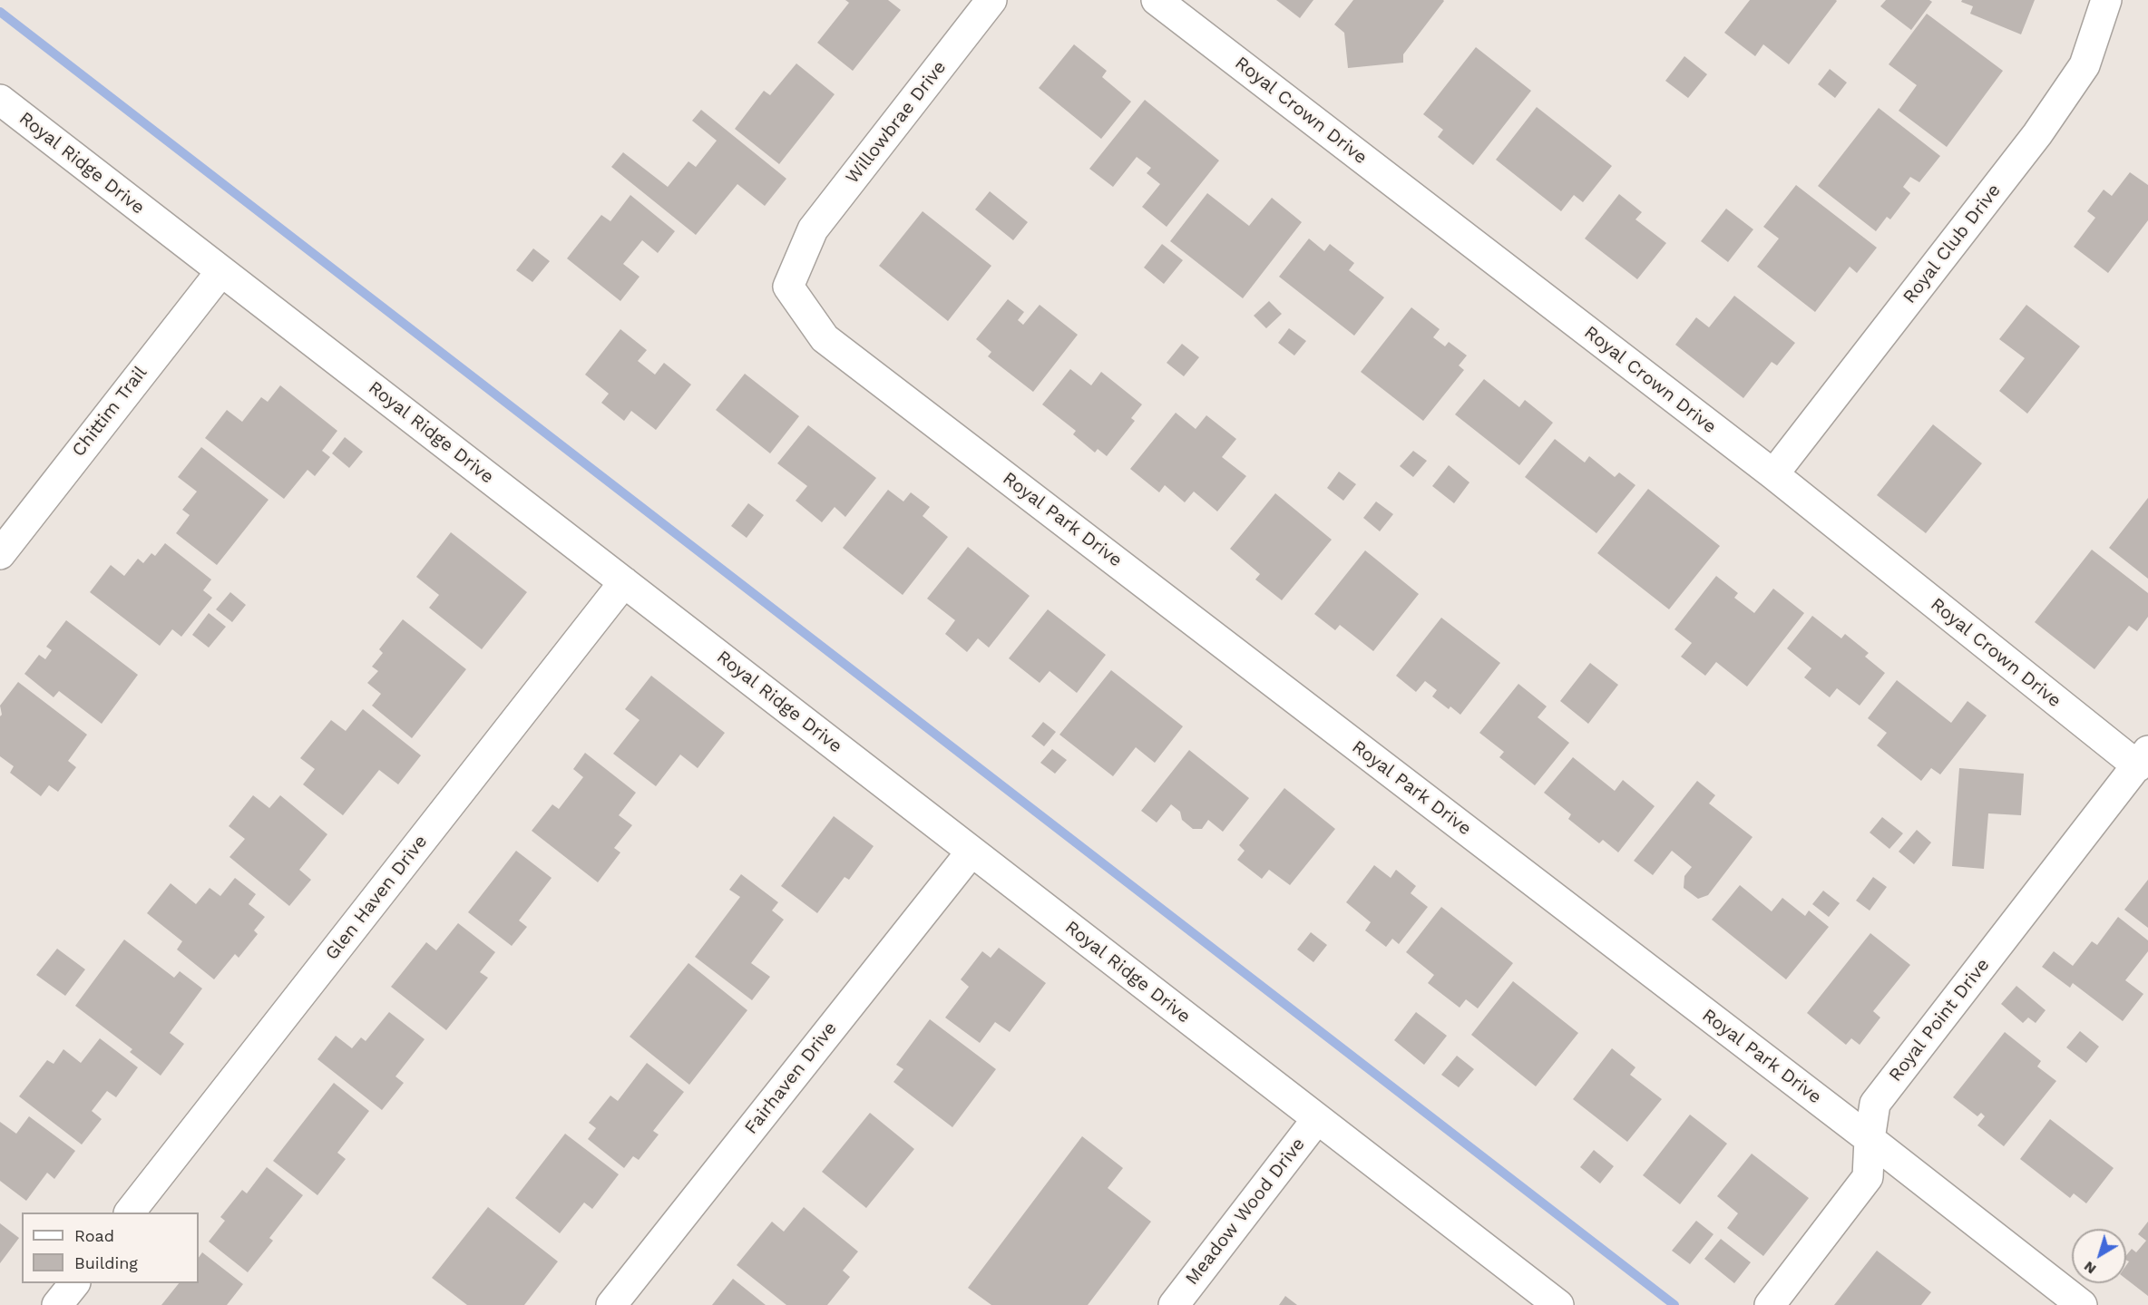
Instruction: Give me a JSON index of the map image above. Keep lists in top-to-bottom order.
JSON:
{
  "streets": {
    "street": [
      "Royal Crown Drive",
      "Willowbrae Drive",
      "Royal Ridge Drive",
      "Royal Club Drive",
      "Chittim Trail",
      "Royal Park Drive",
      "Glen Haven Drive",
      "Royal Point Drive",
      "Fairhaven Drive",
      "Meadow Wood Drive"
    ]
  },
  "crossings": [
    ["Royal Crown Drive", "Royal Club Drive"],
    ["Royal Crown Drive", "Royal Point Drive"],
    ["Willowbrae Drive", "Royal Park Drive"],
    ["Royal Ridge Drive", "Chittim Trail"],
    ["Royal Ridge Drive", "Glen Haven Drive"],
    ["Royal Ridge Drive", "Fairhaven Drive"],
    ["Royal Ridge Drive", "Meadow Wood Drive"],
    ["Royal Park Drive", "Royal Point Drive"]
  ],
  "legend": ["Road", "Building"],
  "north": "bottom left"
}
